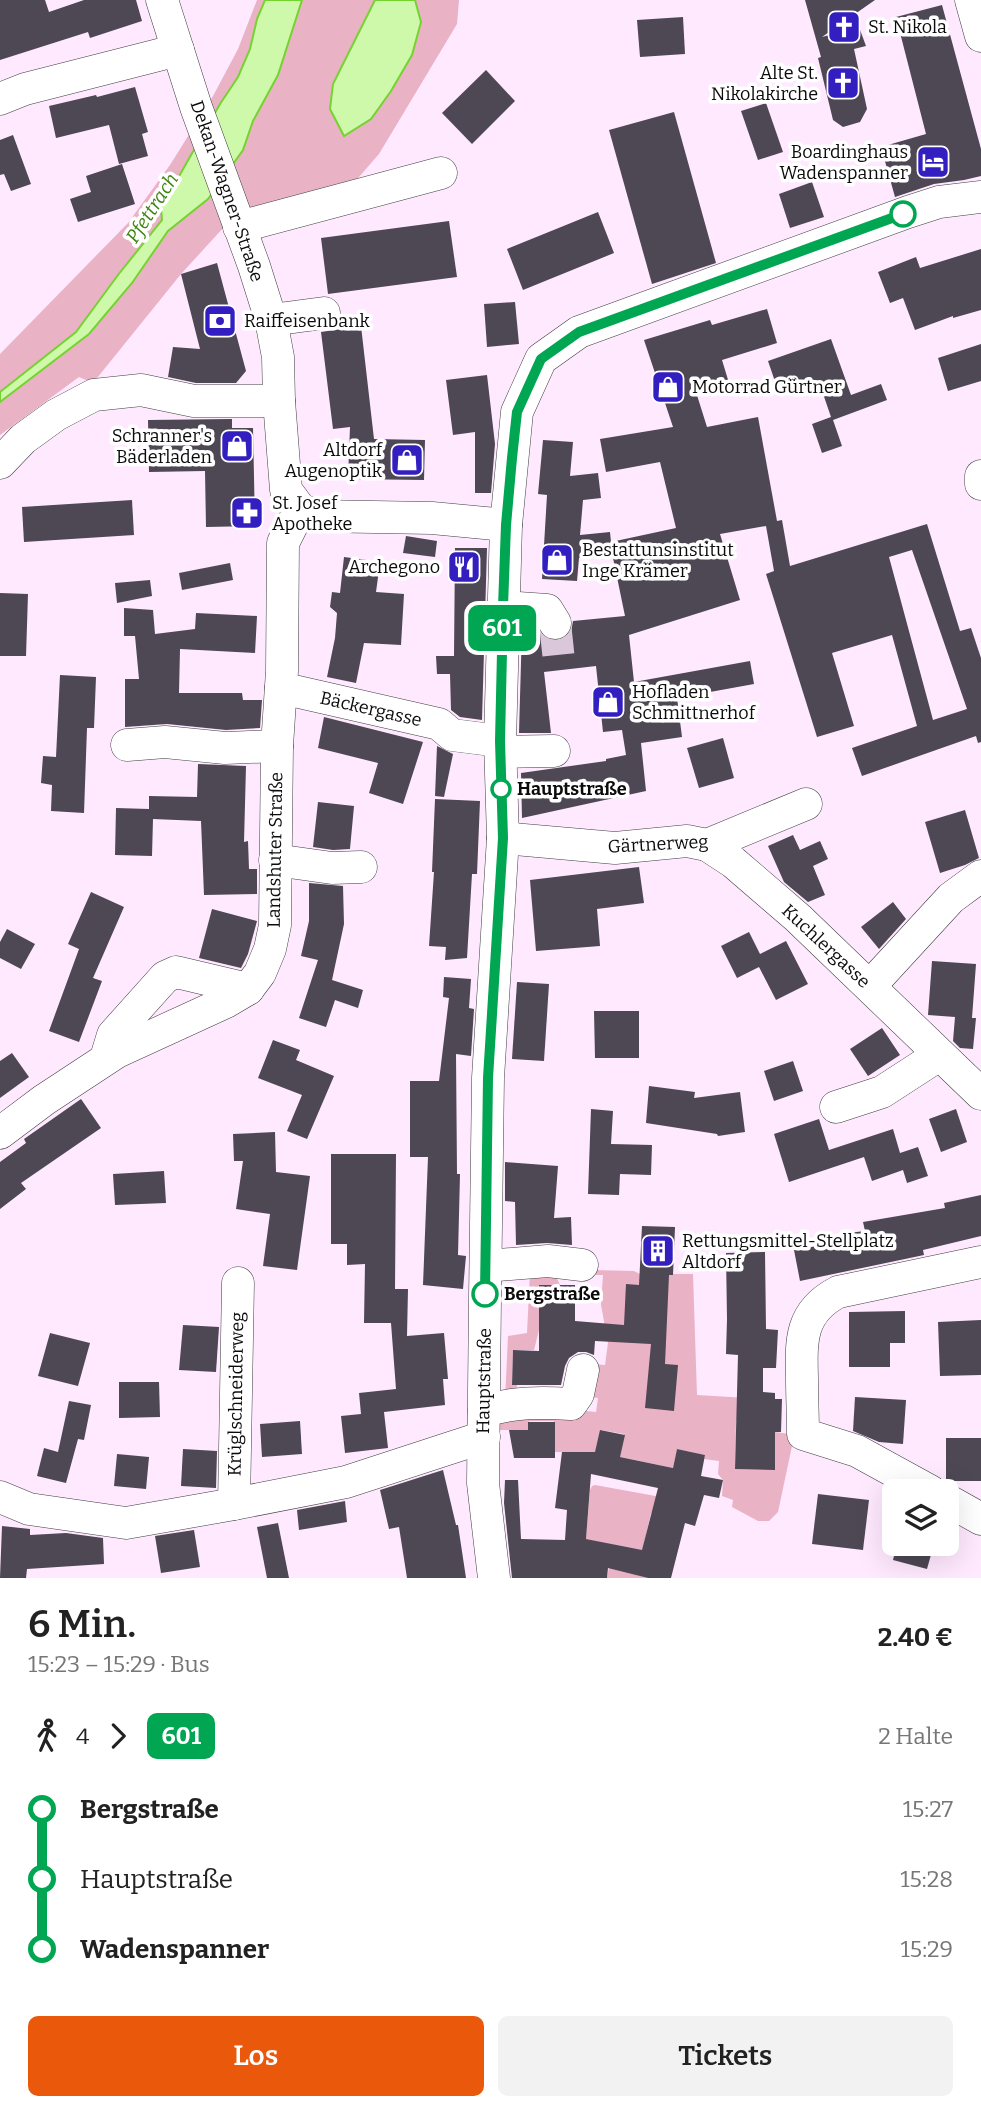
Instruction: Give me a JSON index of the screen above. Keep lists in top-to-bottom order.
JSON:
{
  "streets": {
    "street": [
      "Dekan-Wagner-Straße",
      "Bäckergasse",
      "Gärtnerweg",
      "Landshuter Straße",
      "Kuchlergasse",
      "Hauptstraße",
      "Krüglschneiderweg"
    ]
  },
  "crossings": [
    ["Dekan-Wagner-Straße", "Landshuter Straße"],
    ["Bäckergasse", "Landshuter Straße"],
    ["Bäckergasse", "Hauptstraße"],
    ["Gärtnerweg", "Kuchlergasse"],
    ["Gärtnerweg", "Hauptstraße"]
  ],
  "water": ["Pfettrach"],
  "places": {
    "church": ["St. Nikola", "Alte St. Nikolakirche"],
    "hotel": ["Boardinghaus Wadenspanner"],
    "bank": ["Raiffeisenbank"],
    "shop": [
      "Motorrad Gürtner",
      "Schranner's Bäderladen",
      "Altdorf Augenoptik",
      "Bestattunsinstitut Inge Krämer",
      "Hofladen Schmittnerhof"
    ],
    "pharmacy": ["St. Josef Apotheke"],
    "restaurant": ["Archegono"],
    "other": ["Hauptstraße", "Bergstraße"],
    "building": ["Rettungsmittel-Stellplatz Altdorf"]
  },
  "lines": ["bus line 601"],
  "page": {
    "on_map": "601",
    "heading": ["6 Min.", "15:23 – 15:29 · Bus", "2.40 €"],
    "legs": ["4", "601", "2 Halte"],
    "list": [
      {
        "name": "Bergstraße",
        "value": "15:27"
      },
      {
        "name": "Hauptstraße",
        "value": "15:28"
      },
      {
        "name": "Wadenspanner",
        "value": "15:29"
      }
    ],
    "buttons": ["Los", "Tickets"]
  }
}
